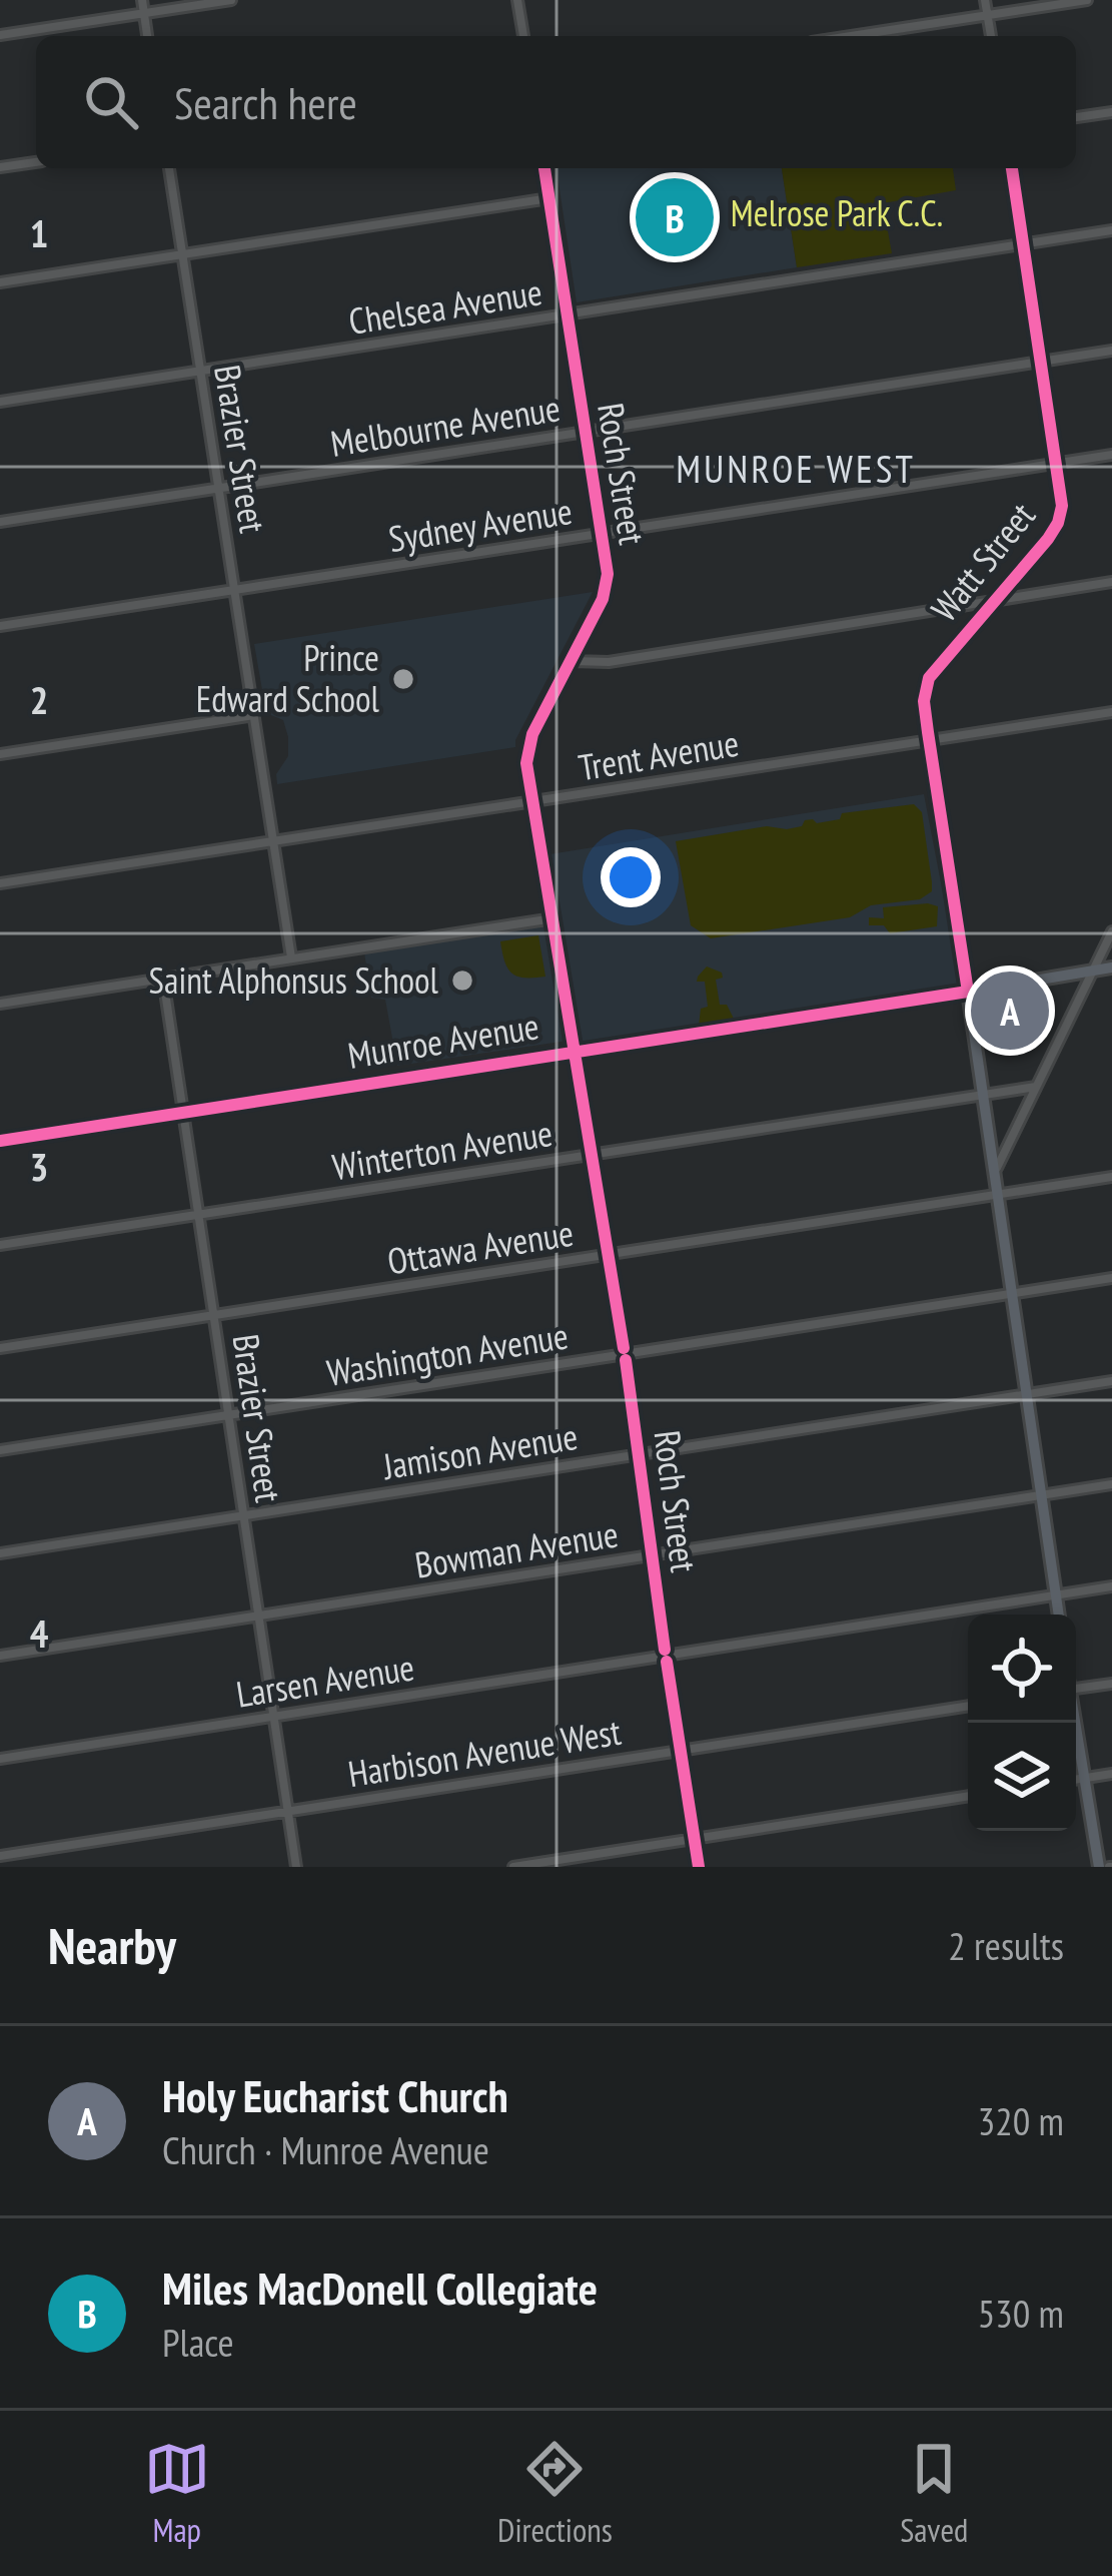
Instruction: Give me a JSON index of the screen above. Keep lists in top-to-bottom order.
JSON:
{
  "streets": {
    "main road": ["Watt Street", "Munroe Avenue"],
    "street": [
      "Chelsea Avenue",
      "Melbourne Avenue",
      "Brazier Street",
      "Roch Street",
      "Sydney Avenue",
      "Trent Avenue",
      "Winterton Avenue",
      "Ottawa Avenue",
      "Washington Avenue",
      "Jamison Avenue",
      "Bowman Avenue",
      "Larsen Avenue",
      "Harbison Avenue West"
    ]
  },
  "crossings": [
    ["Chelsea Avenue", "Brazier Street"],
    ["Chelsea Avenue", "Roch Street"],
    ["Chelsea Avenue", "Watt Street"],
    ["Melbourne Avenue", "Brazier Street"],
    ["Melbourne Avenue", "Roch Street"],
    ["Melbourne Avenue", "Watt Street"],
    ["Brazier Street", "Sydney Avenue"],
    ["Brazier Street", "Trent Avenue"],
    ["Brazier Street", "Munroe Avenue"],
    ["Brazier Street", "Winterton Avenue"],
    ["Brazier Street", "Ottawa Avenue"],
    ["Brazier Street", "Washington Avenue"],
    ["Brazier Street", "Jamison Avenue"],
    ["Brazier Street", "Bowman Avenue"],
    ["Brazier Street", "Larsen Avenue"],
    ["Brazier Street", "Harbison Avenue West"],
    ["Roch Street", "Sydney Avenue"],
    ["Roch Street", "Trent Avenue"],
    ["Roch Street", "Munroe Avenue"],
    ["Roch Street", "Winterton Avenue"],
    ["Roch Street", "Ottawa Avenue"],
    ["Roch Street", "Washington Avenue"],
    ["Roch Street", "Jamison Avenue"],
    ["Roch Street", "Bowman Avenue"],
    ["Roch Street", "Larsen Avenue"],
    ["Roch Street", "Harbison Avenue West"],
    ["Sydney Avenue", "Watt Street"],
    ["Watt Street", "Trent Avenue"],
    ["Watt Street", "Munroe Avenue"],
    ["Watt Street", "Winterton Avenue"],
    ["Watt Street", "Ottawa Avenue"],
    ["Watt Street", "Washington Avenue"],
    ["Watt Street", "Jamison Avenue"],
    ["Watt Street", "Bowman Avenue"],
    ["Watt Street", "Larsen Avenue"]
  ],
  "districts": ["MUNROE WEST"],
  "parks": ["Melrose Park C.C."],
  "places": ["Prince Edward School", "Saint Alphonsus School"],
  "page": {
    "search": "Search here",
    "pins": ["B", "A"],
    "heading": ["Nearby", "2 results"],
    "list": [
      {
        "mark": "A",
        "name": "Holy Eucharist Church",
        "note": "Church · Munroe Avenue",
        "value": "320 m"
      },
      {
        "mark": "B",
        "name": "Miles MacDonell Collegiate",
        "note": "Place",
        "value": "530 m"
      }
    ],
    "nav": ["Map", "Directions", "Saved"]
  },
  "grid": {
    "rows": [
      "1",
      "2",
      "3",
      "4"
    ]
  }
}
